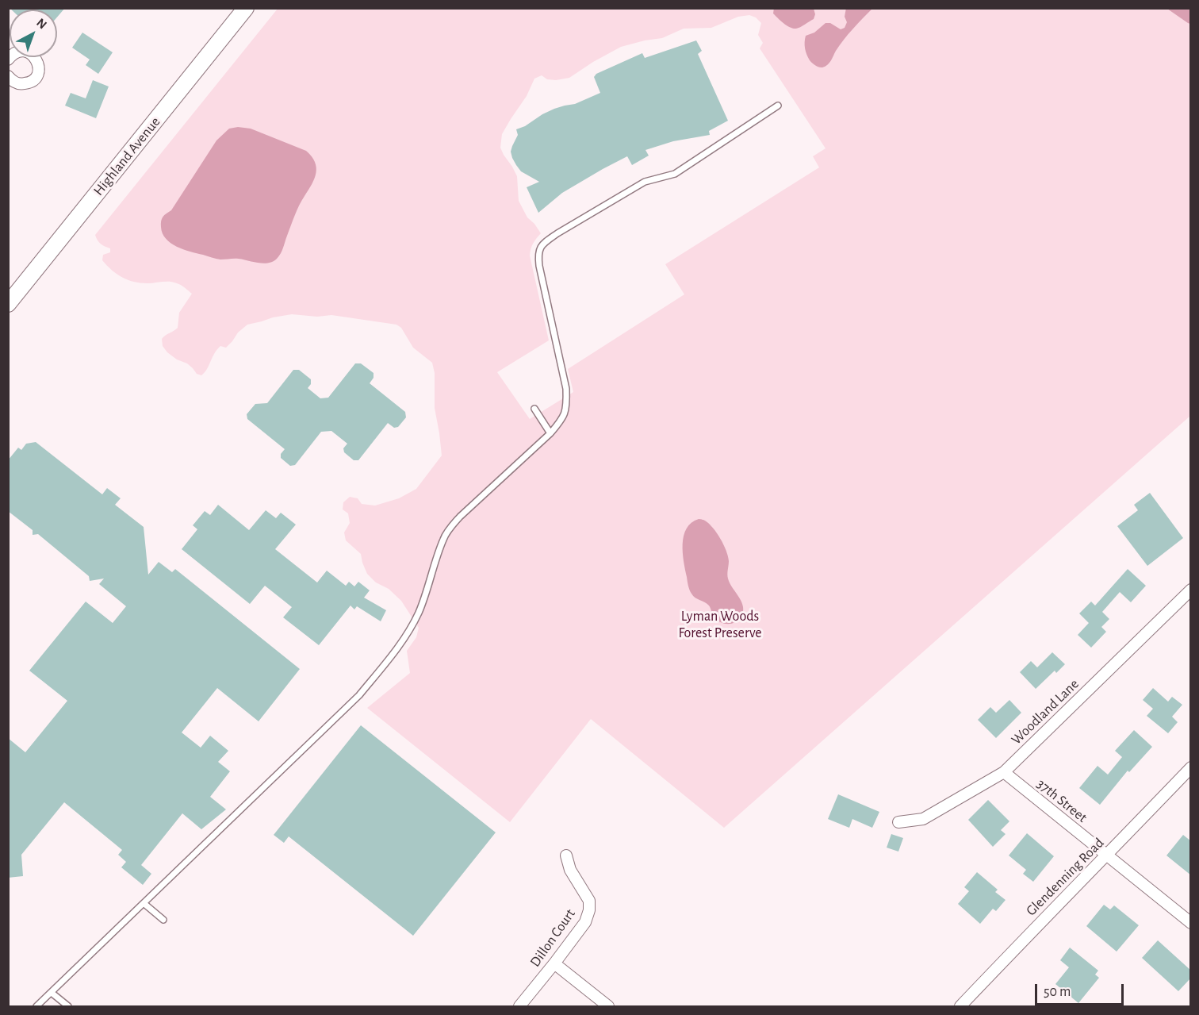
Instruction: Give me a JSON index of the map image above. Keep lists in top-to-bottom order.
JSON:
{
  "streets": {
    "main road": ["Highland Avenue"],
    "street": [
      "Woodland Lane",
      "37th Street",
      "Glendenning Road",
      "Dillon Court"
    ]
  },
  "crossings": [
    ["Woodland Lane", "37th Street"],
    ["37th Street", "Glendenning Road"]
  ],
  "parks": ["Lyman Woods Forest Preserve"],
  "scale_bar": "50 m",
  "north": "top right"
}
